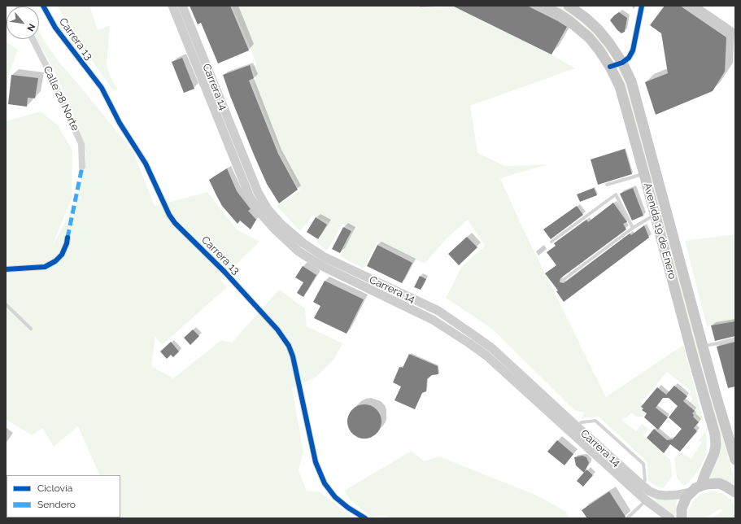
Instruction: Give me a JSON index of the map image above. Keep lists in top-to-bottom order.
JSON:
{
  "streets": {
    "main road": ["Carrera 14", "Avenida 19 de Enero"],
    "street": ["Carrera 13", "Calle 28 Norte"]
  },
  "legend": ["Ciclovía", "Sendero"],
  "north": "bottom right"
}
